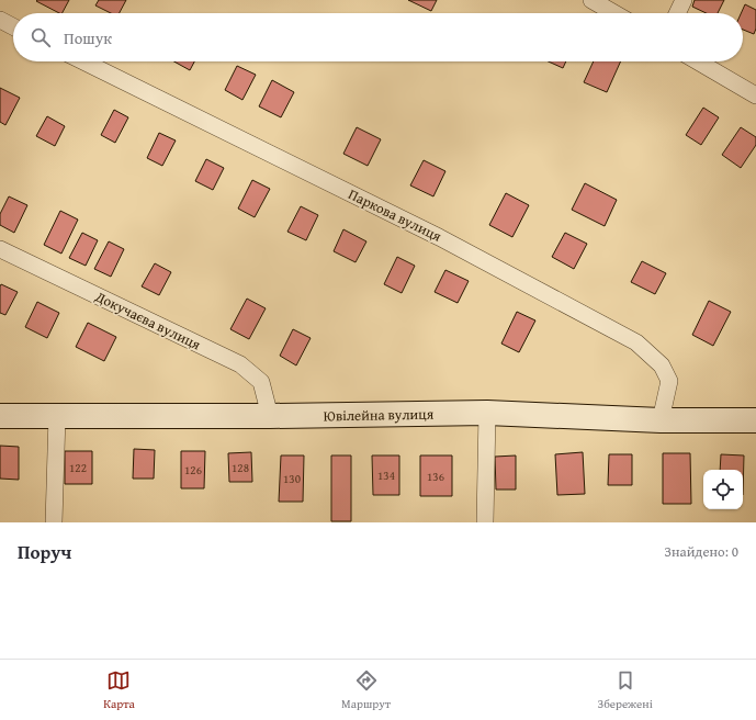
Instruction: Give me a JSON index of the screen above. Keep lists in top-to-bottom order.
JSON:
{
  "streets": {
    "street": ["Паркова вулиця", "Докучаєва вулиця", "Ювілейна вулиця"]
  },
  "crossings": [
    ["Паркова вулиця", "Ювілейна вулиця"],
    ["Докучаєва вулиця", "Ювілейна вулиця"]
  ],
  "house_numbers": [
    "122",
    "128",
    "126",
    "134",
    "136",
    "130"
  ],
  "page": {
    "search": "Пошук",
    "heading": ["Поруч", "Знайдено: 0"],
    "nav": ["Карта", "Маршрут", "Збережені"]
  }
}
